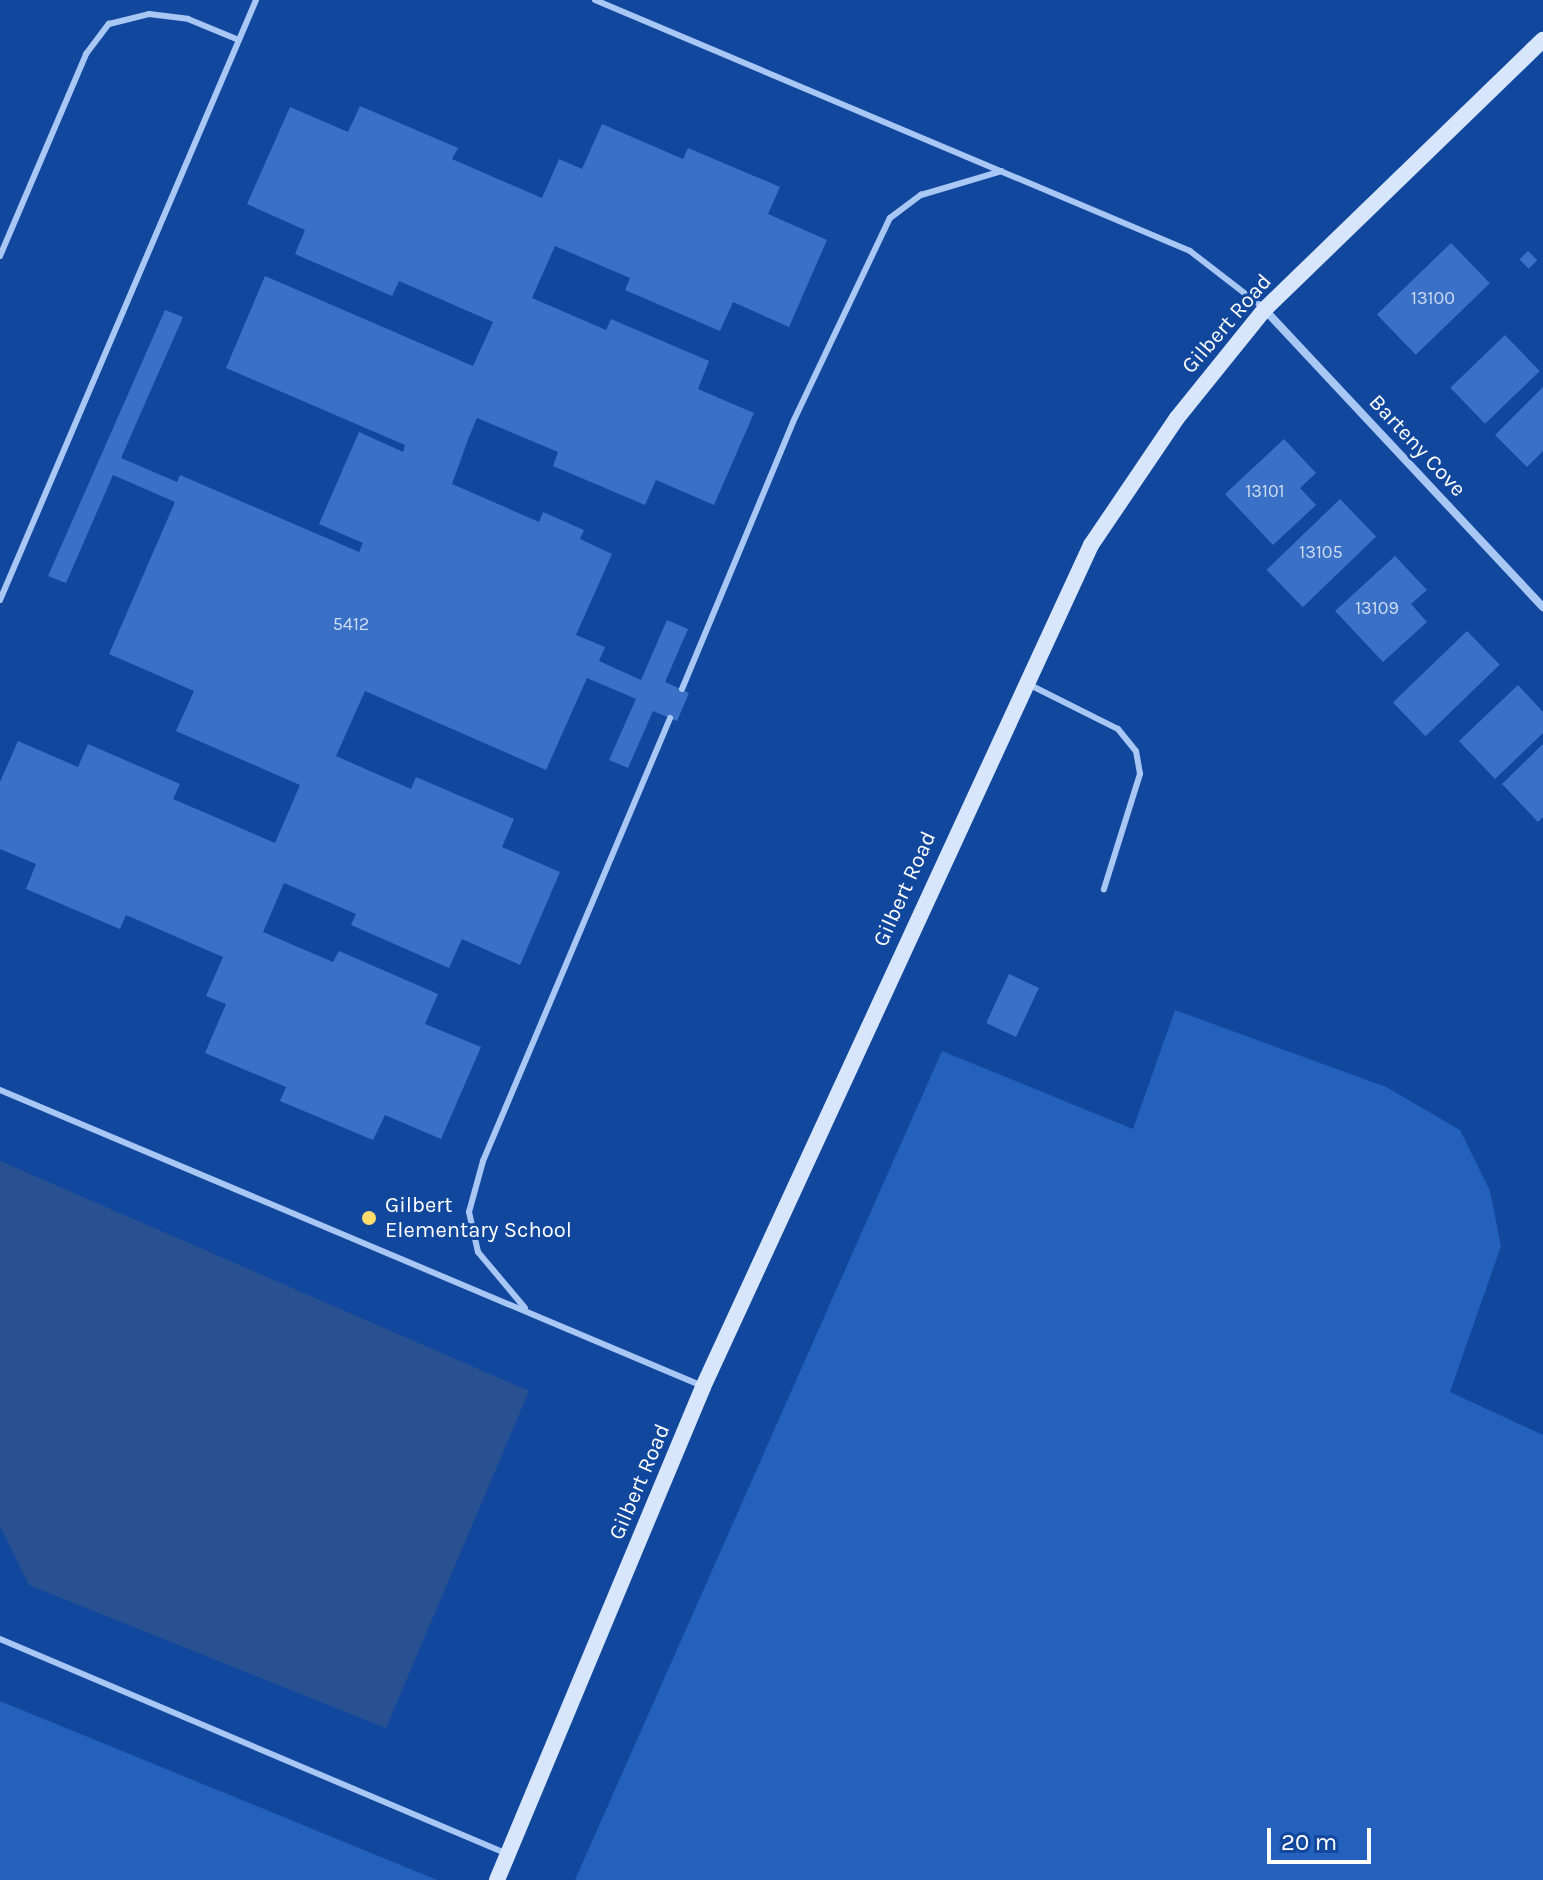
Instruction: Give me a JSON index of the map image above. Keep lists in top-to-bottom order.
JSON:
{
  "streets": {
    "street": ["Gilbert Road", "Barteny Cove"]
  },
  "crossings": [
    ["Gilbert Road", "Barteny Cove"]
  ],
  "places": ["Gilbert Elementary School"],
  "house_numbers": [
    "13100",
    "13101",
    "13105",
    "13109",
    "5412"
  ],
  "scale_bar": "20 m"
}
